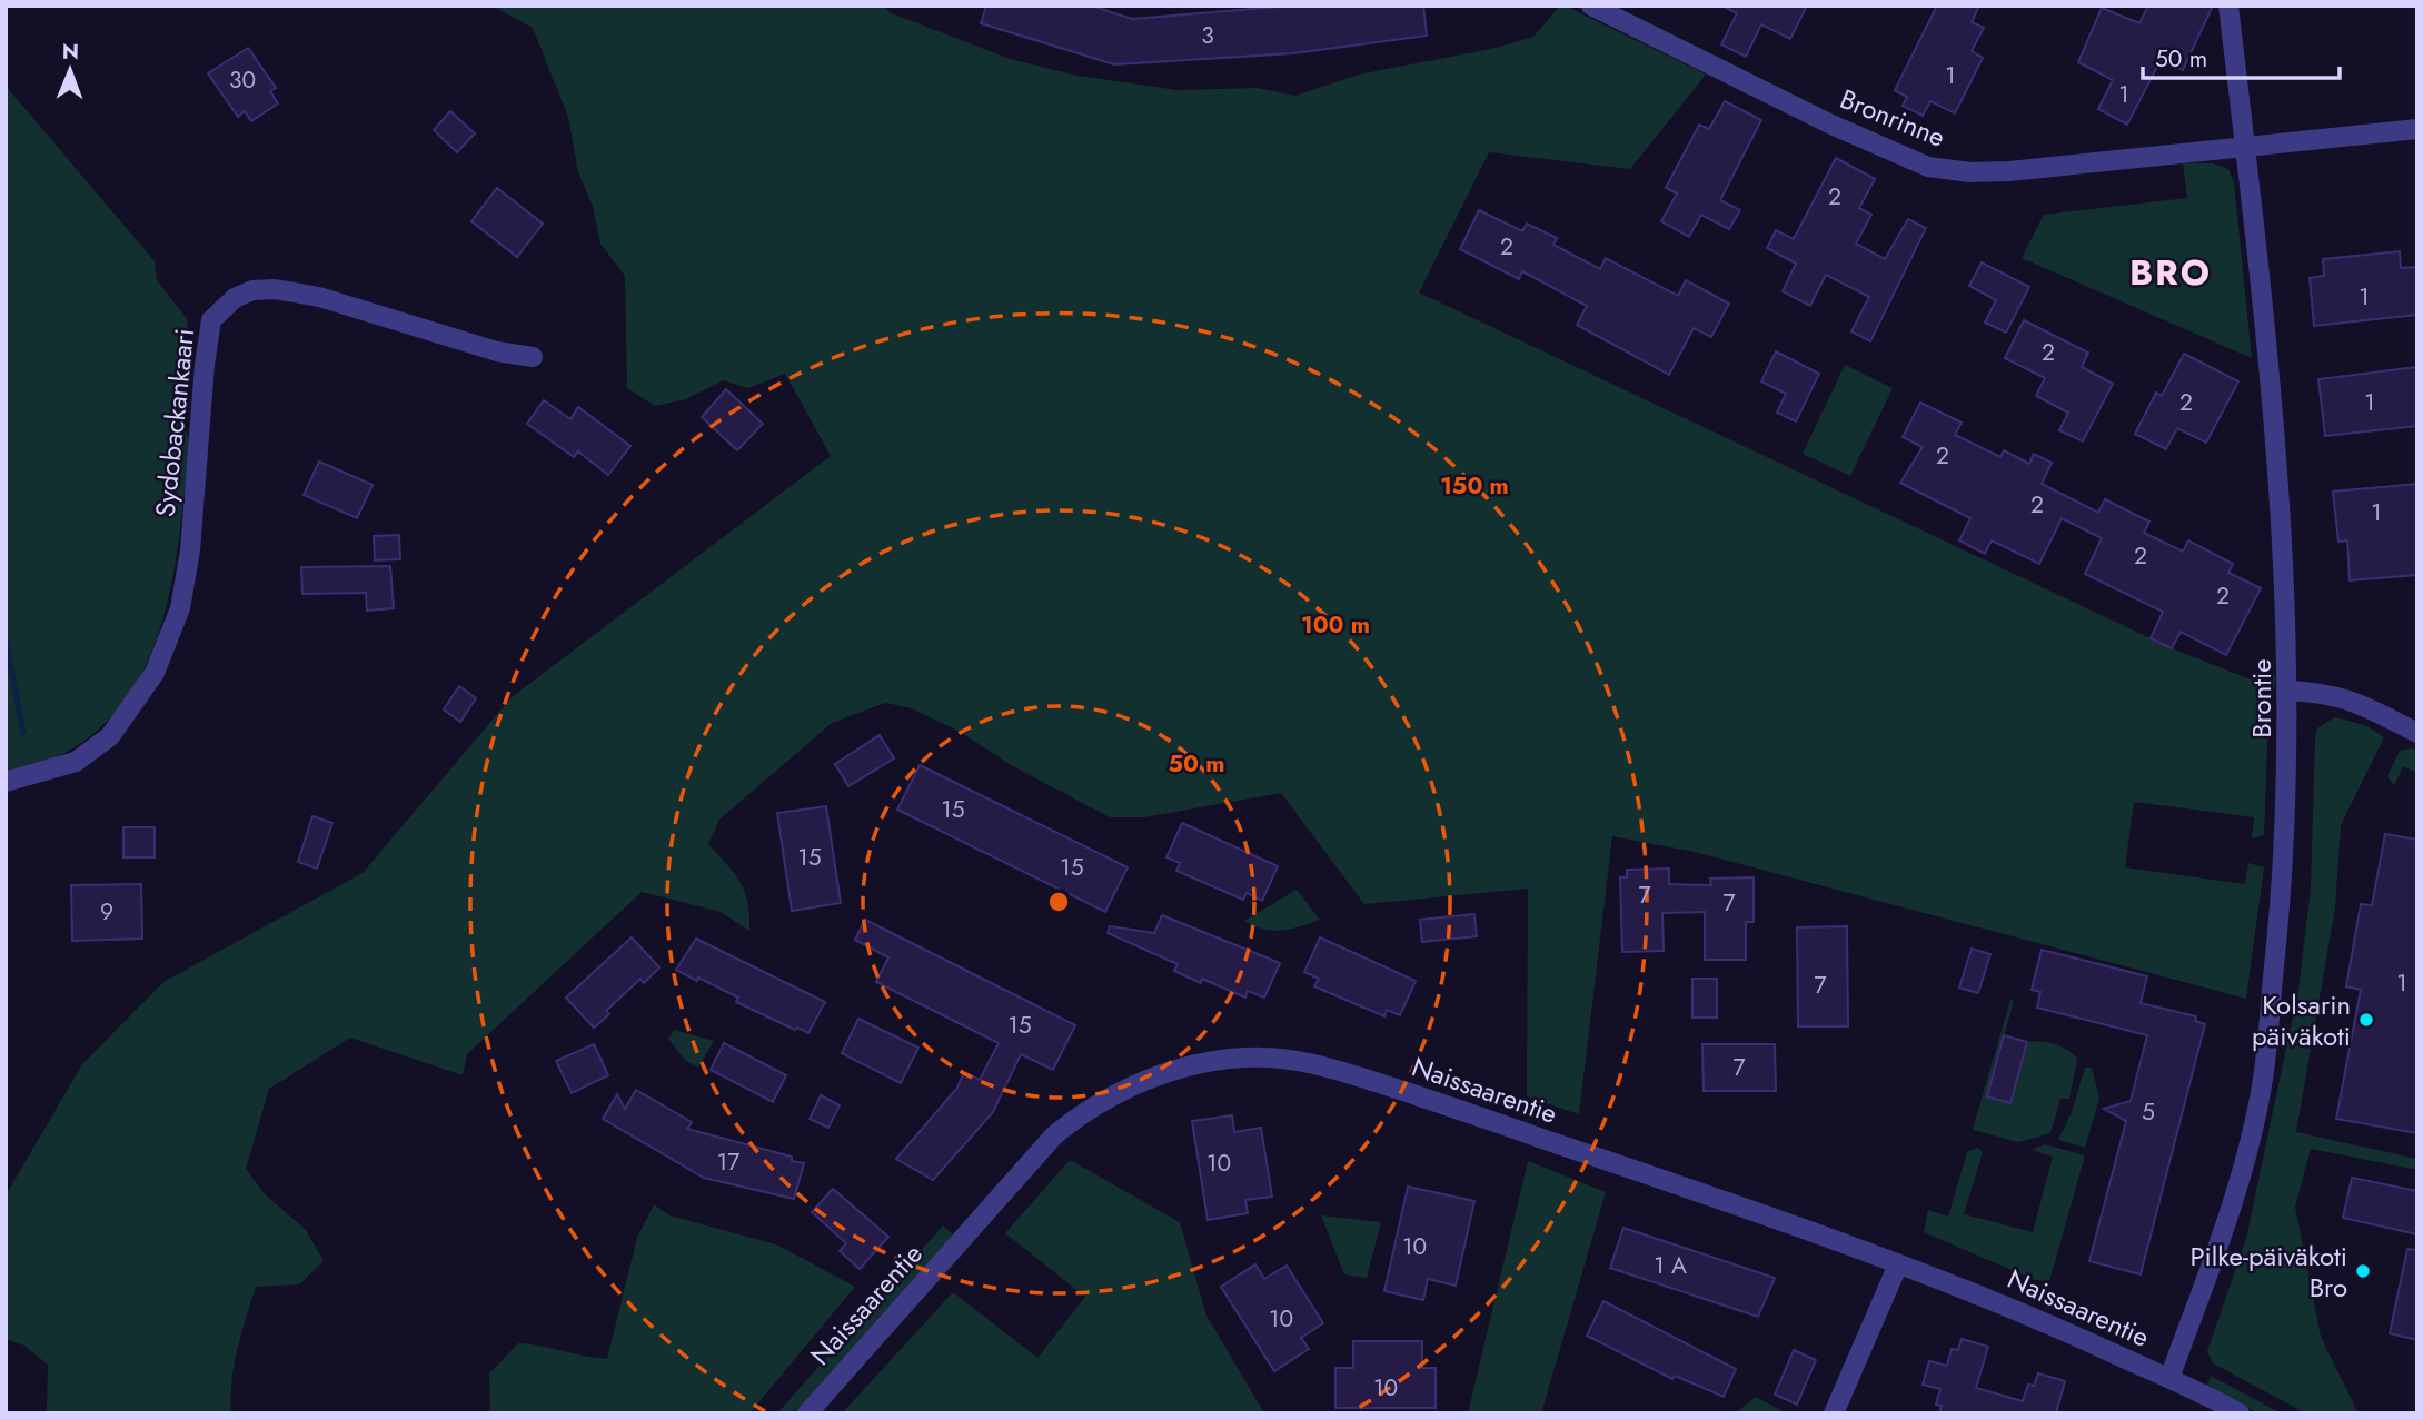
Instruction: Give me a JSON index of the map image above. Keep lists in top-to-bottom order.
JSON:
{
  "streets": {
    "street": [
      "Bronrinne",
      "Sydobackankaari",
      "Brontie",
      "Naissaarentie"
    ]
  },
  "crossings": [
    ["Bronrinne", "Brontie"],
    ["Brontie", "Naissaarentie"]
  ],
  "districts": ["BRO"],
  "places": ["Kolsarin päiväkoti", "Pilke-päiväkoti Bro"],
  "house_numbers": [
    "3",
    "1",
    "30",
    "1",
    "2",
    "2",
    "1",
    "2",
    "2",
    "1",
    "2",
    "2",
    "1",
    "2",
    "2",
    "15",
    "15",
    "15",
    "7",
    "7",
    "9",
    "1",
    "7",
    "15",
    "7",
    "5",
    "17",
    "10",
    "10",
    "1 A",
    "10",
    "10"
  ],
  "scale_bar": "50 m",
  "north": "top",
  "rings": ["150 m", "100 m", "50 m"]
}
